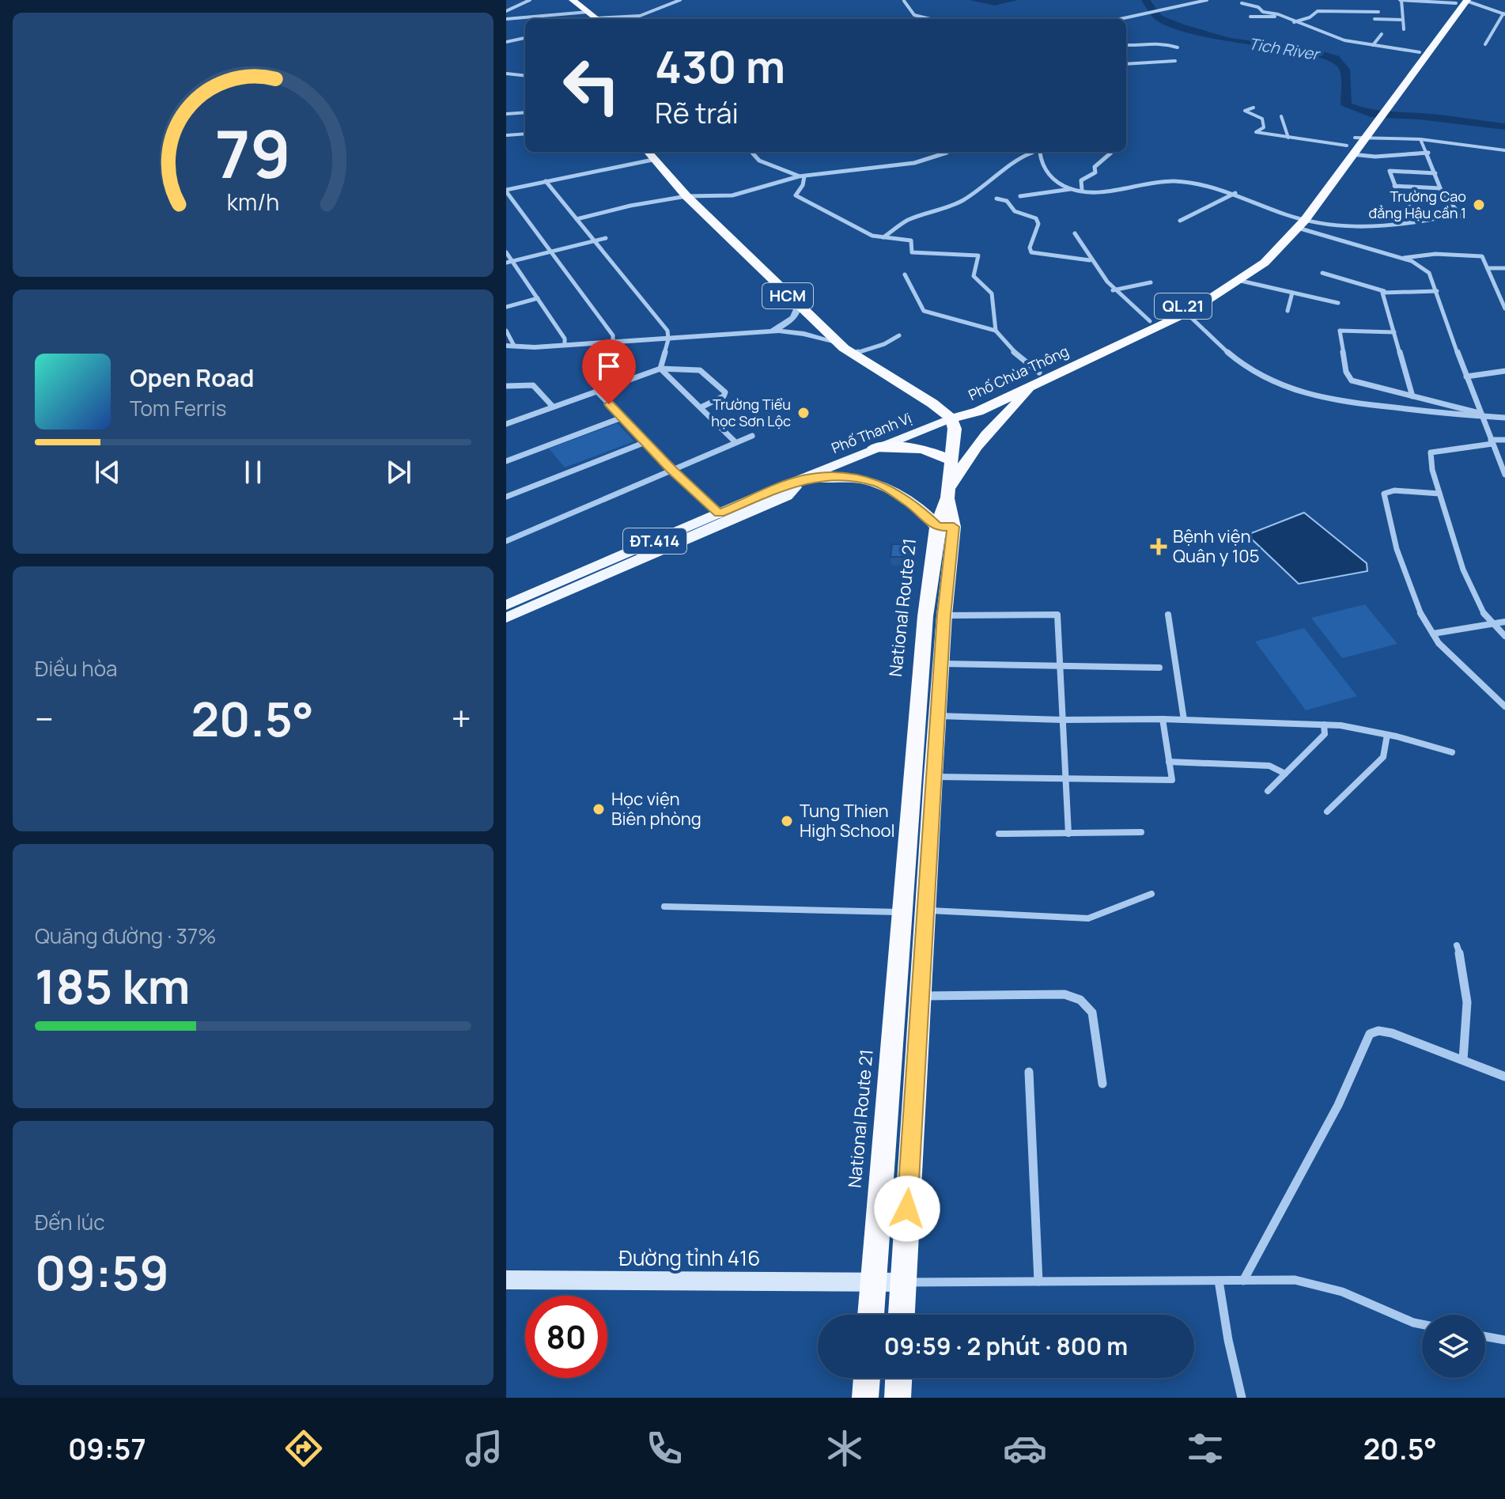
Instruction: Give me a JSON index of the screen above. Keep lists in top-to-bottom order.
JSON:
{
  "streets": {
    "highway": [
      "HCM",
      "QL.21",
      "Phố Chùa Thông",
      "National Route 21"
    ],
    "main road": ["Phố Thanh Vị", "ĐT.414", "Đường tỉnh 416"]
  },
  "crossings": [
    ["HCM", "Phố Chùa Thông"],
    ["HCM", "Phố Thanh Vị"],
    ["HCM", "National Route 21"],
    ["Phố Chùa Thông", "Phố Thanh Vị"],
    ["Phố Chùa Thông", "National Route 21"],
    ["Phố Thanh Vị", "National Route 21"],
    ["National Route 21", "Đường tỉnh 416"]
  ],
  "water": ["Tich River"],
  "places": {
    "other": [
      "Trường Cao đẳng Hậu cần 1",
      "Trường Tiểu học Sơn Lộc",
      "Học viện Biên phòng",
      "Tung Thien High School"
    ],
    "health": ["Bệnh viện Quân y 105"]
  },
  "page": {
    "turn": ["430 m", "Rẽ trái"],
    "song": ["Open Road", "Tom Ferris"],
    "tile": [
      "Điều hòa",
      ["Quãng đường · 37%", "185 km"],
      ["Đến lúc", "09:59"]
    ],
    "heat": ["−", "20.5°", "+"],
    "limit": "80",
    "trip": "09:59 · 2 phút · 800 m",
    "tabs": ["09:57", "20.5°"],
    "gauge": ["79", "km/h"]
  }
}
